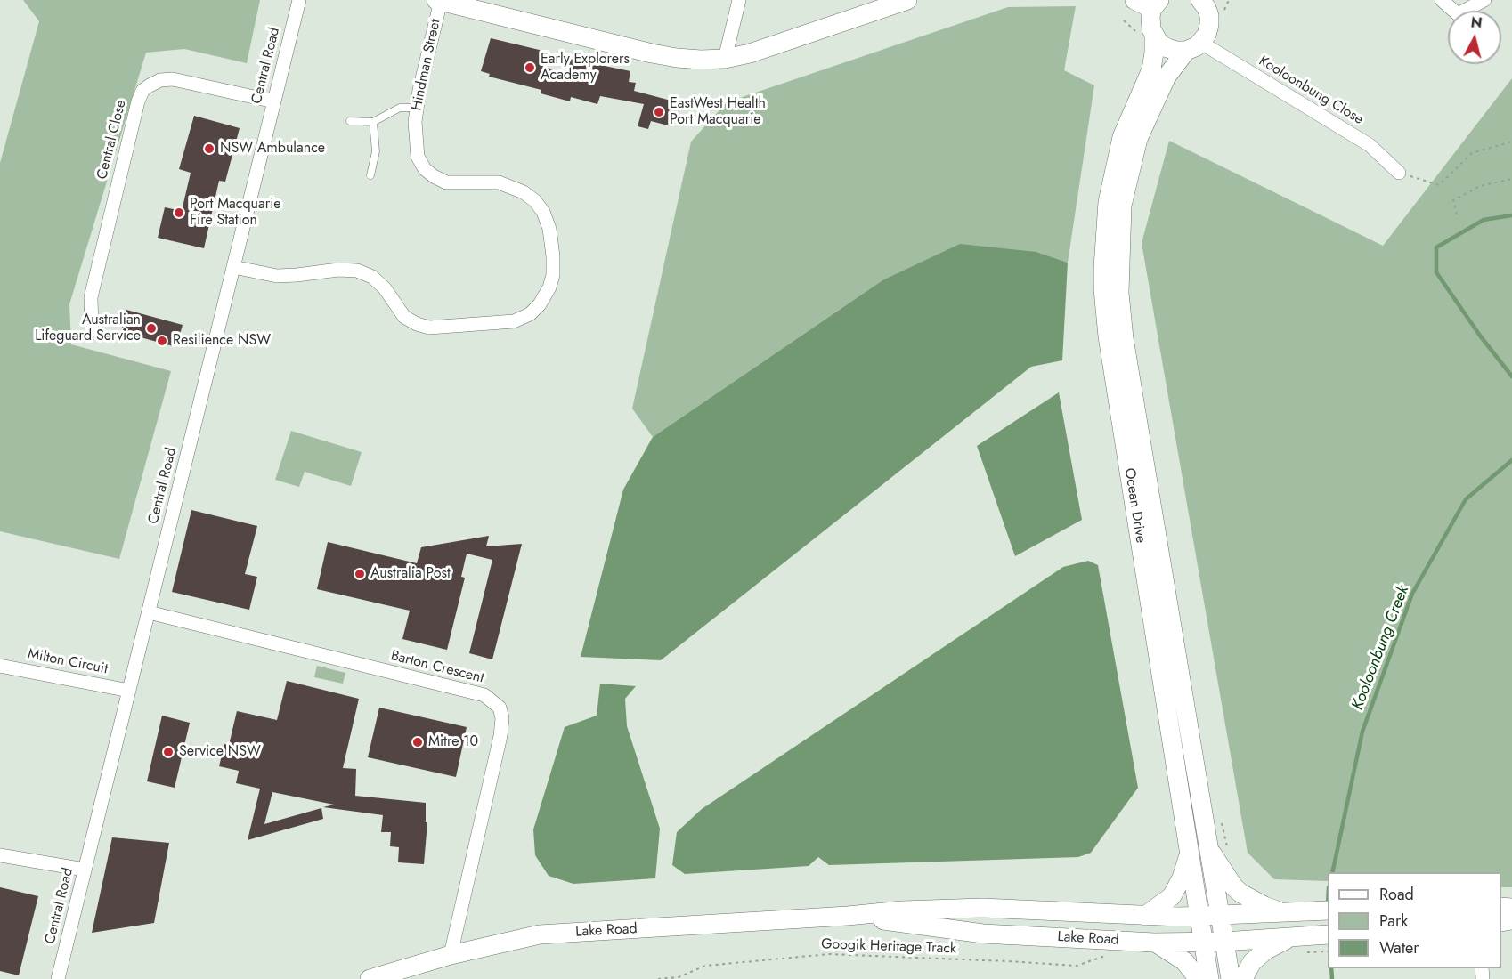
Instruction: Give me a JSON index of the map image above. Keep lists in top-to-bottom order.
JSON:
{
  "streets": {
    "main road": ["Hindman Street", "Ocean Drive", "Lake Road"],
    "street": [
      "Central Road",
      "Kooloonbung Close",
      "Central Close",
      "Milton Circuit",
      "Barton Crescent"
    ],
    "path": ["Googik Heritage Track"]
  },
  "crossings": [
    ["Hindman Street", "Central Road"],
    ["Central Road", "Central Close"],
    ["Central Road", "Milton Circuit"],
    ["Central Road", "Barton Crescent"],
    ["Kooloonbung Close", "Ocean Drive"],
    ["Ocean Drive", "Lake Road"],
    ["Barton Crescent", "Lake Road"]
  ],
  "water": ["Kooloonbung Creek"],
  "places": [
    "Early Explorers Academy",
    "EastWest Health Port Macquarie",
    "NSW Ambulance",
    "Port Macquarie Fire Station",
    "Australian Lifeguard Service",
    "Resilience NSW",
    "Australia Post",
    "Mitre 10",
    "Service NSW"
  ],
  "legend": ["Road", "Park", "Water"],
  "north": "top"
}
